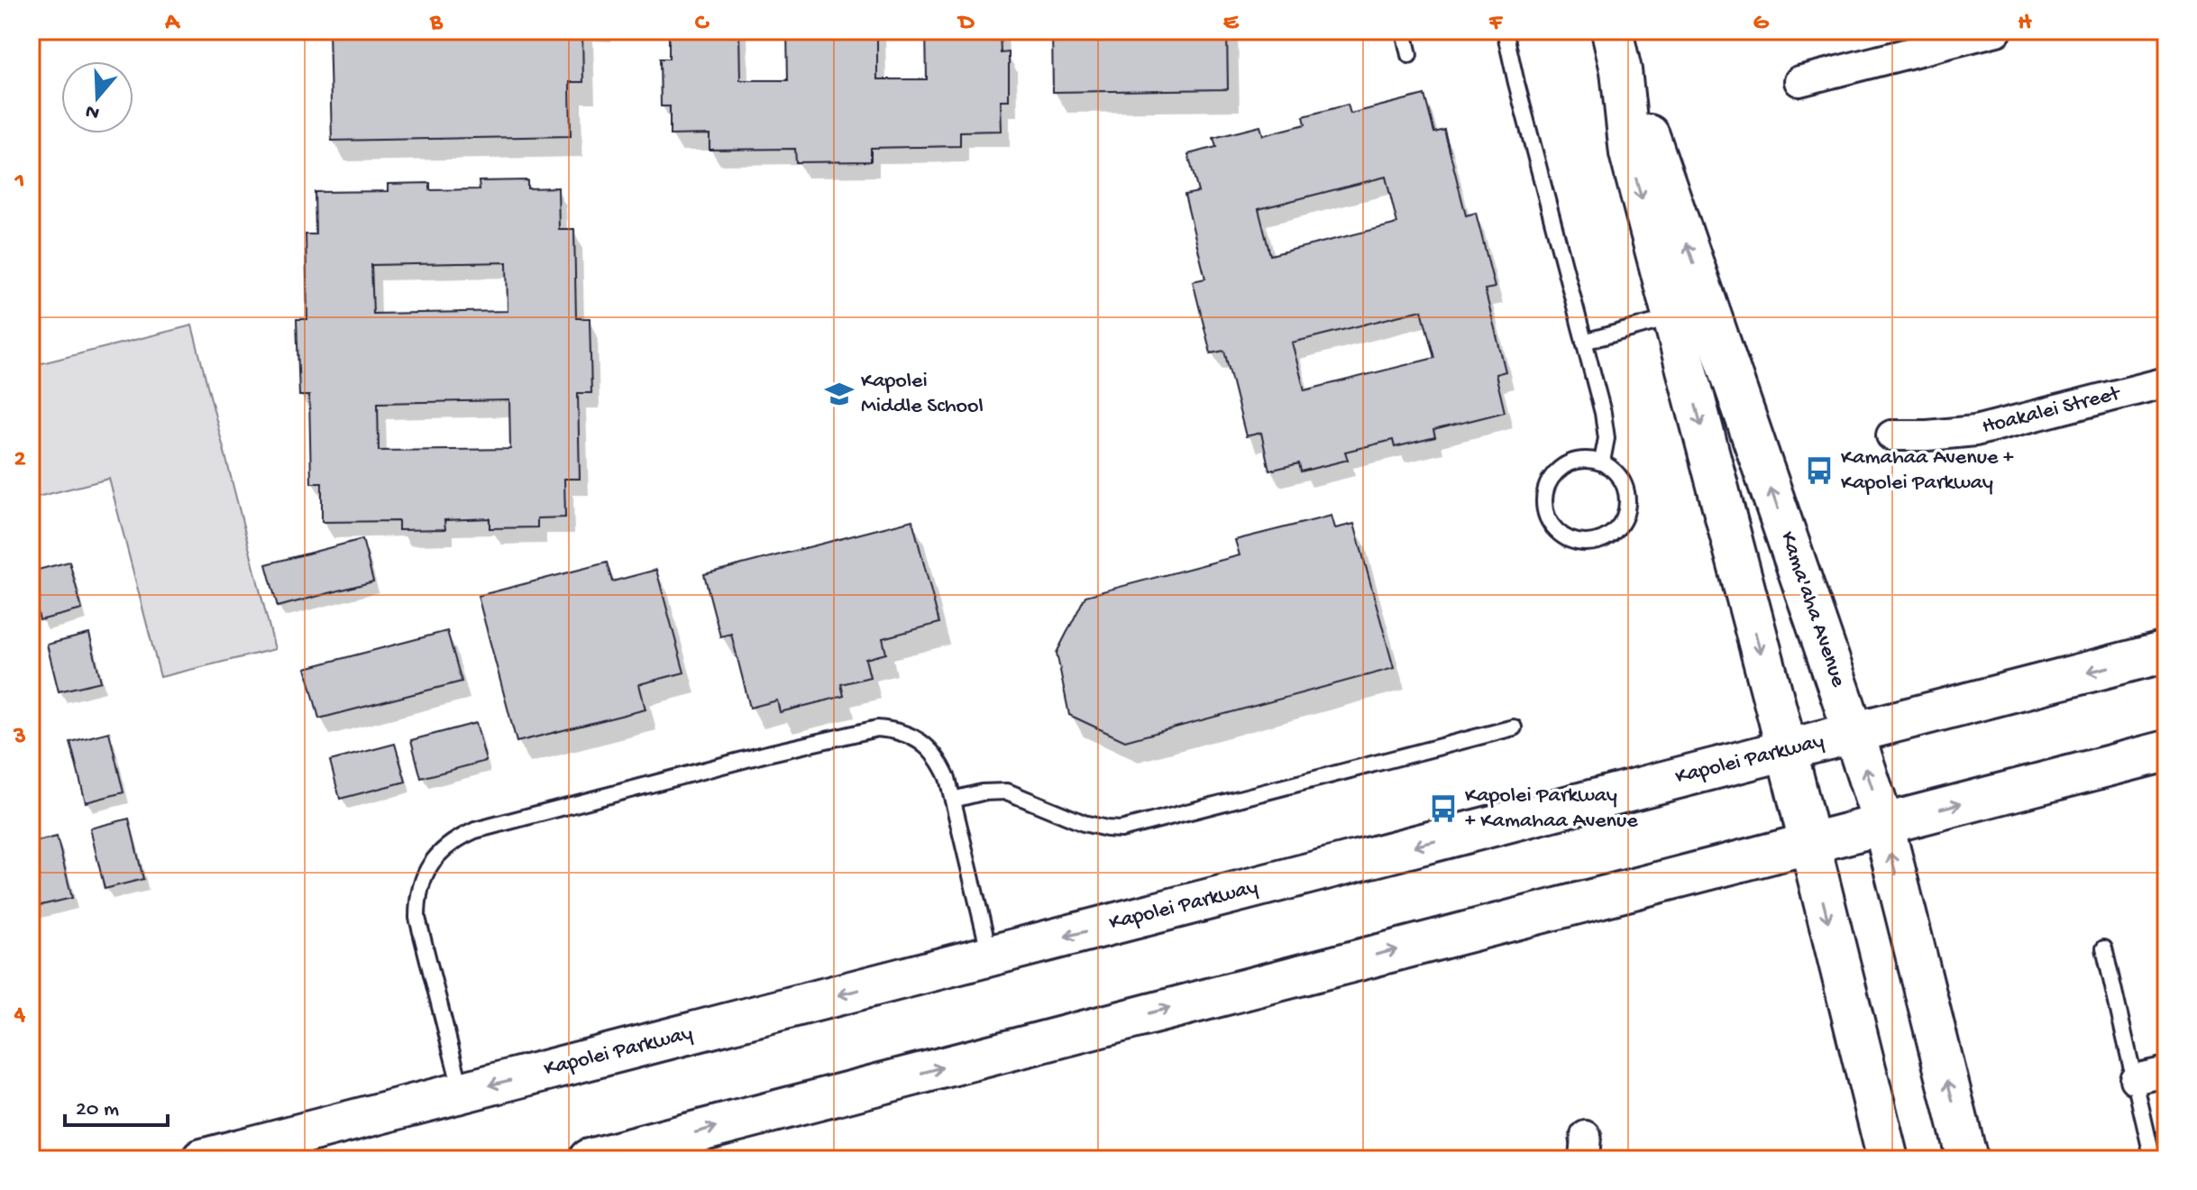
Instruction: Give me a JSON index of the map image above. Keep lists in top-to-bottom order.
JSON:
{
  "streets": {
    "main road": ["Kama'aha Avenue", "Kapolei Parkway"],
    "street": ["Hoakalei Street"]
  },
  "crossings": [
    ["Kama'aha Avenue", "Kapolei Parkway"]
  ],
  "places": {
    "school or university": ["Kapolei Middle School"],
    "bus stop": ["Kamahaa Avenue + Kapolei Parkway", "Kapolei Parkway + Kamahaa Avenue"]
  },
  "scale_bar": "20 m",
  "north": "bottom",
  "grid": {
    "columns": [
      "A",
      "B",
      "C",
      "D",
      "E",
      "F",
      "G",
      "H"
    ],
    "rows": [
      "1",
      "2",
      "3",
      "4"
    ]
  }
}
